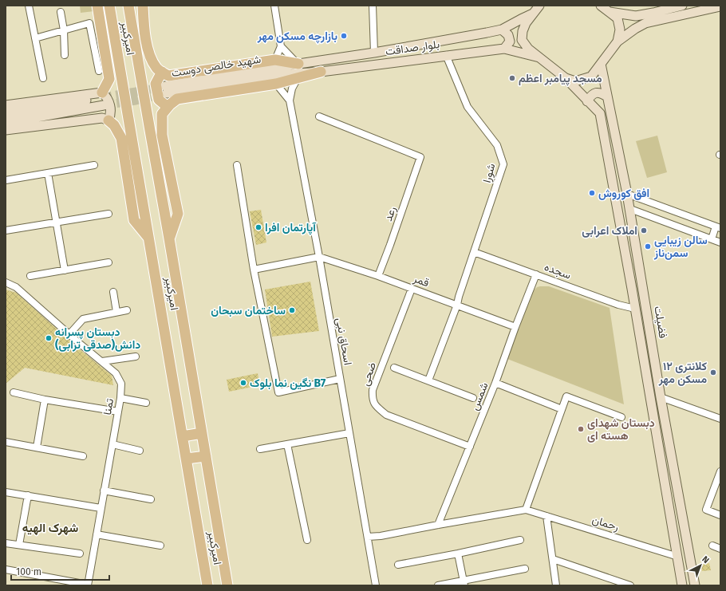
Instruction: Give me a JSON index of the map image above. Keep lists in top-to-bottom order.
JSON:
{
  "streets": {
    "main road": ["امیرکبیر"],
    "street": [
      "بلوار صداقت",
      "شهید خالصی دوست",
      "شورا",
      "رعد",
      "سجده",
      "قمر",
      "فضیلت",
      "اسحاق نبی",
      "ضحی",
      "شمس",
      "تمنا",
      "رحمان"
    ]
  },
  "crossings": [
    ["بلوار صداقت", "شهید خالصی دوست"],
    ["بلوار صداقت", "شورا"],
    ["بلوار صداقت", "فضیلت"],
    ["شورا", "سجده"],
    ["شورا", "قمر"],
    ["رعد", "قمر"],
    ["سجده", "فضیلت"],
    ["سجده", "شمس"],
    ["قمر", "اسحاق نبی"],
    ["قمر", "ضحی"],
    ["قمر", "شمس"],
    ["فضیلت", "رحمان"],
    ["ضحی", "شمس"]
  ],
  "districts": ["شهرک الهیه"],
  "places": [
    "بازارچه مسکن مهر",
    "مسجد پیامبر اعظم",
    "افق کوروش",
    "آپارتمان افرا",
    "املاک اعرابی",
    "سالن زیبایی سمن‌ناز",
    "ساختمان سبحان",
    "دبستان پسرانه دانش(صدقی ترابی)",
    "کلانتری ۱۲ مسکن مهر",
    "نگین نما بلوک B7",
    "دبستان شهدای هسته ای"
  ],
  "scale_bar": "100 m",
  "north": "top right"
}
